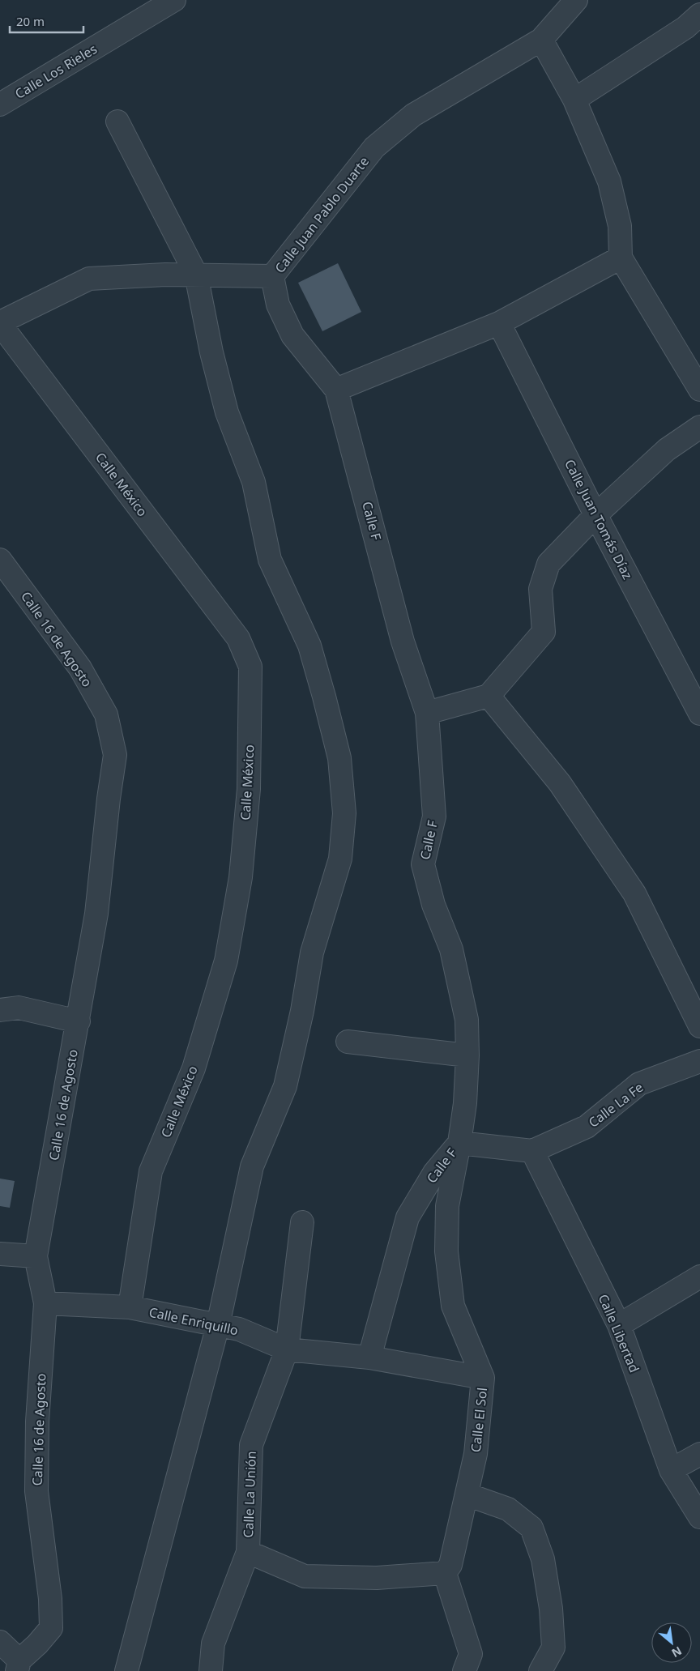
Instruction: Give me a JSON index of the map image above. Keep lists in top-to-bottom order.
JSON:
{
  "streets": {
    "street": [
      "Calle Los Rieles",
      "Calle Juan Pablo Duarte",
      "Calle México",
      "Calle Juan Tomás Díaz",
      "Calle F",
      "Calle 16 de Agosto",
      "Calle La Fe",
      "Calle Enriquillo",
      "Calle Libertad",
      "Calle El Sol",
      "Calle La Unión"
    ]
  },
  "crossings": [
    ["Calle Juan Pablo Duarte", "Calle México"],
    ["Calle Juan Pablo Duarte", "Calle F"],
    ["Calle México", "Calle Enriquillo"],
    ["Calle F", "Calle Enriquillo"],
    ["Calle F", "Calle El Sol"],
    ["Calle 16 de Agosto", "Calle Enriquillo"],
    ["Calle La Fe", "Calle Libertad"],
    ["Calle Enriquillo", "Calle El Sol"],
    ["Calle Enriquillo", "Calle La Unión"]
  ],
  "scale_bar": "20 m",
  "north": "bottom right"
}
